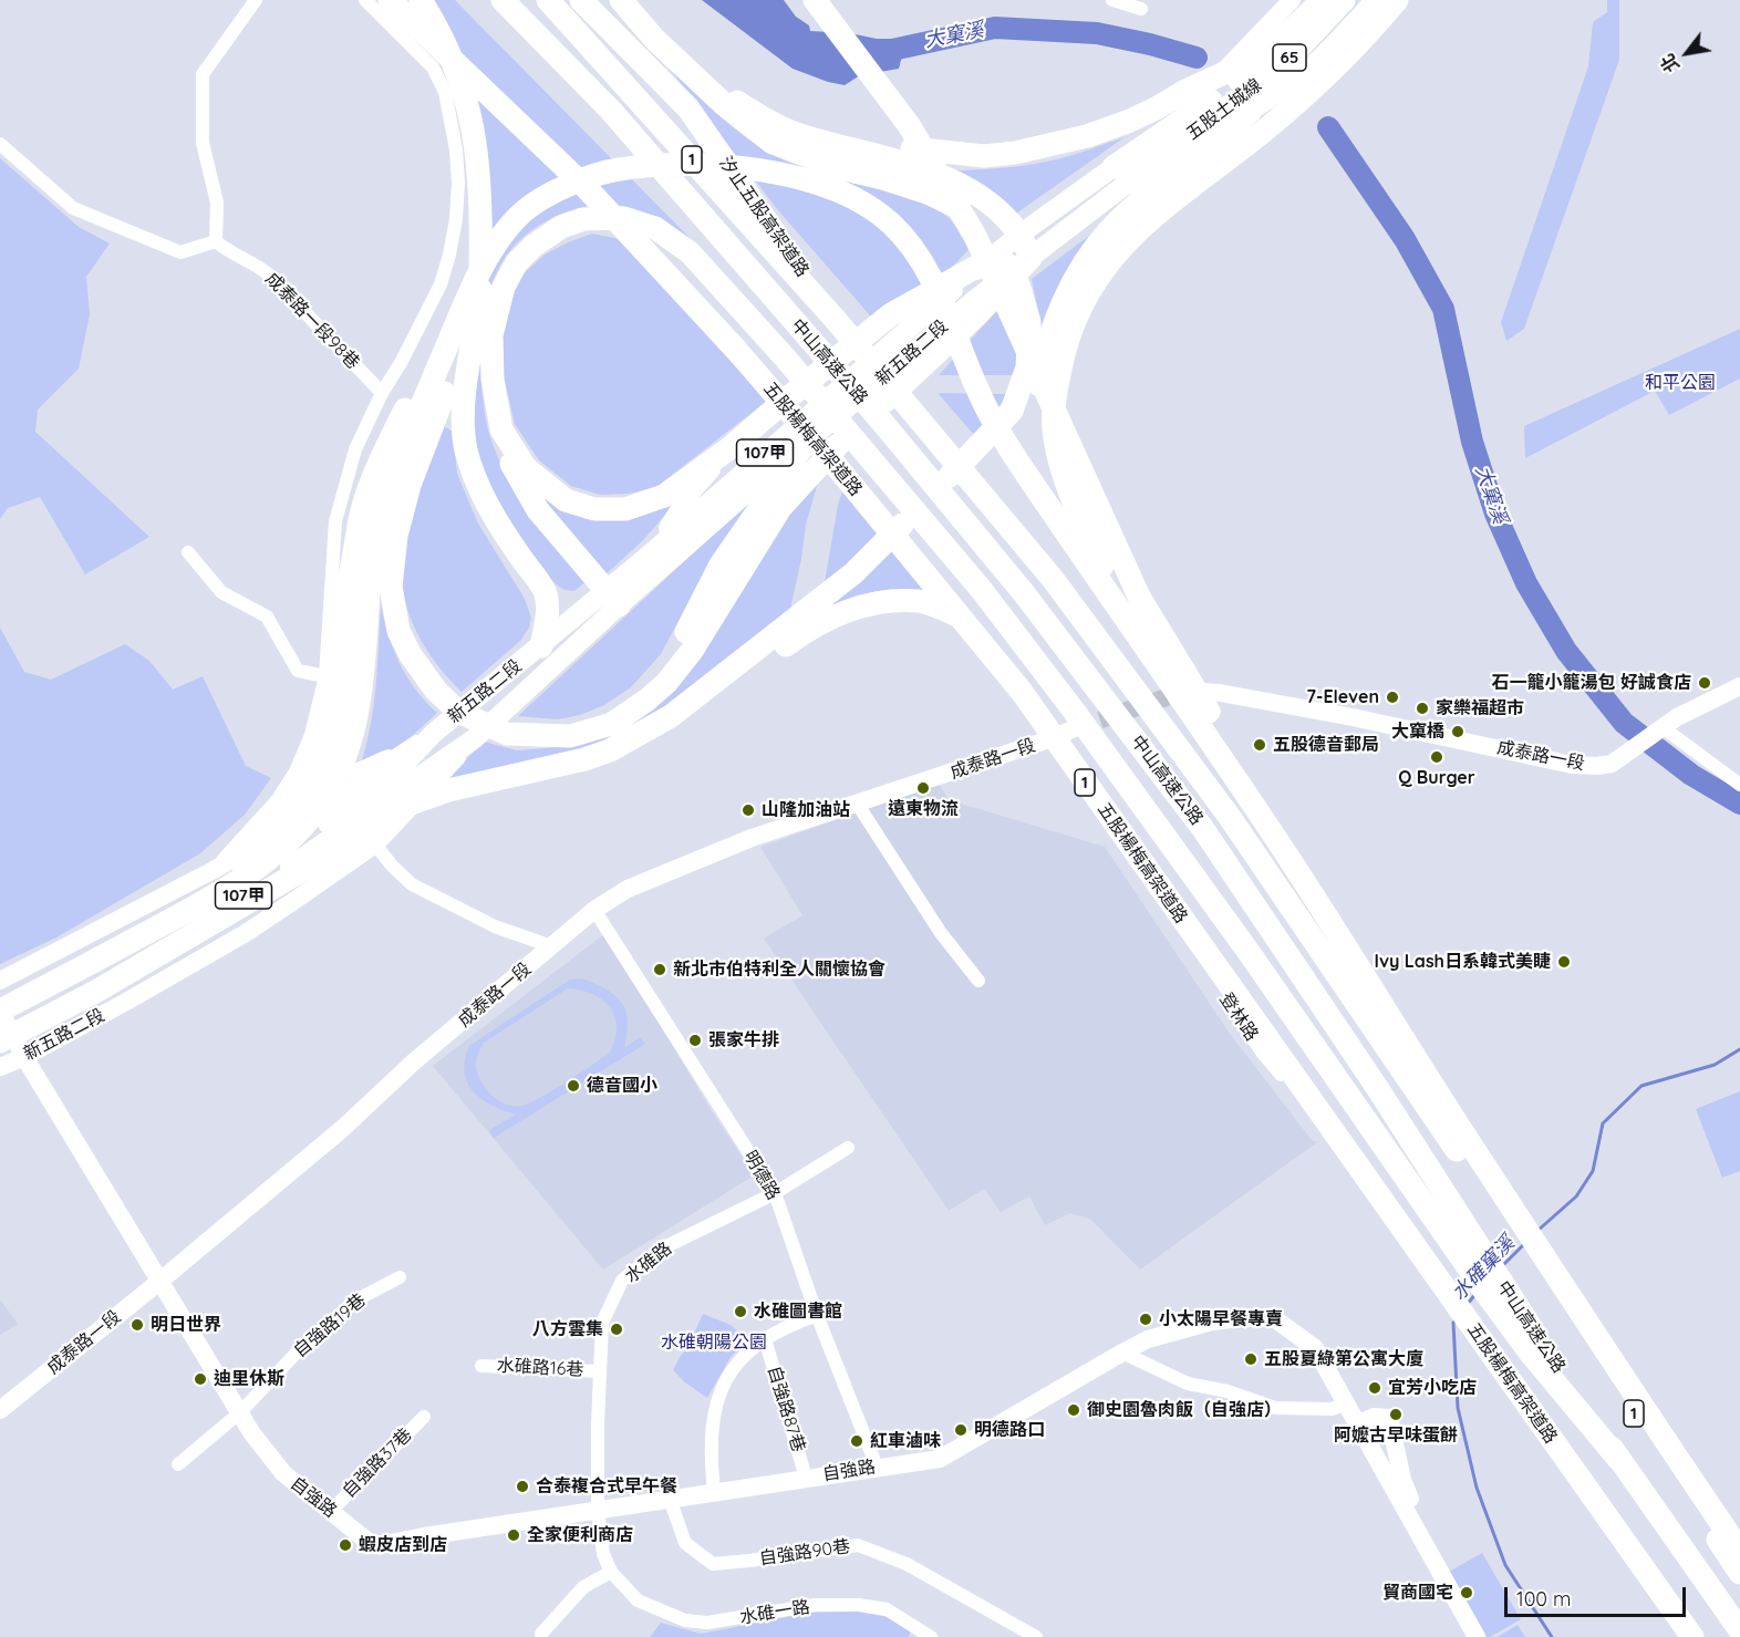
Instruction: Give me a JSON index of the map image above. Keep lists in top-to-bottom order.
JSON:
{
  "streets": {
    "highway": [
      "65",
      "五股土城線",
      "1",
      "汐止五股高架道路",
      "中山高速公路",
      "五股楊梅高架道路"
    ],
    "main road": [
      "新五路二段",
      "107甲",
      "成泰路一段",
      "自強路"
    ],
    "street": [
      "成泰路一段98巷",
      "登林路",
      "明德路",
      "水碓路",
      "自強路19巷",
      "水碓路16巷",
      "自強路87巷",
      "自強路37巷",
      "自強路90巷",
      "水碓一路"
    ]
  },
  "crossings": [
    ["五股土城線", "新五路二段"],
    ["1", "中山高速公路"],
    ["汐止五股高架道路", "中山高速公路"],
    ["新五路二段", "自強路"],
    ["成泰路一段", "登林路"],
    ["成泰路一段", "明德路"],
    ["成泰路一段", "自強路"],
    ["明德路", "水碓路"],
    ["明德路", "自強路"],
    ["水碓路", "水碓路16巷"],
    ["水碓路", "自強路"],
    ["水碓路", "水碓一路"],
    ["自強路19巷", "自強路"],
    ["自強路87巷", "自強路"],
    ["自強路37巷", "自強路"],
    ["自強路", "自強路90巷"],
    ["自強路", "水碓一路"]
  ],
  "water": ["大窠溪", "水確窠溪"],
  "parks": ["和平公園", "水碓朝陽公園"],
  "places": [
    "石一籠小籠湯包 好誠食店",
    "7-Eleven",
    "家樂福超市",
    "大窠橋",
    "五股德音郵局",
    "Q Burger",
    "遠東物流",
    "山隆加油站",
    "Ivy Lash日系韓式美睫",
    "新北市伯特利全人關懷協會",
    "張家牛排",
    "德音國小",
    "水碓圖書館",
    "小太陽早餐專賣",
    "明日世界",
    "八方雲集",
    "五股夏綠第公寓大廈",
    "迪里休斯",
    "宜芳小吃店",
    "御史園魯肉飯（自強店）",
    "阿嬤古早味蛋餅",
    "明德路口",
    "紅車滷味",
    "合泰複合式早午餐",
    "全家便利商店",
    "蝦皮店到店",
    "貿商國宅"
  ],
  "scale_bar": "100 m",
  "north": "bottom left"
}
